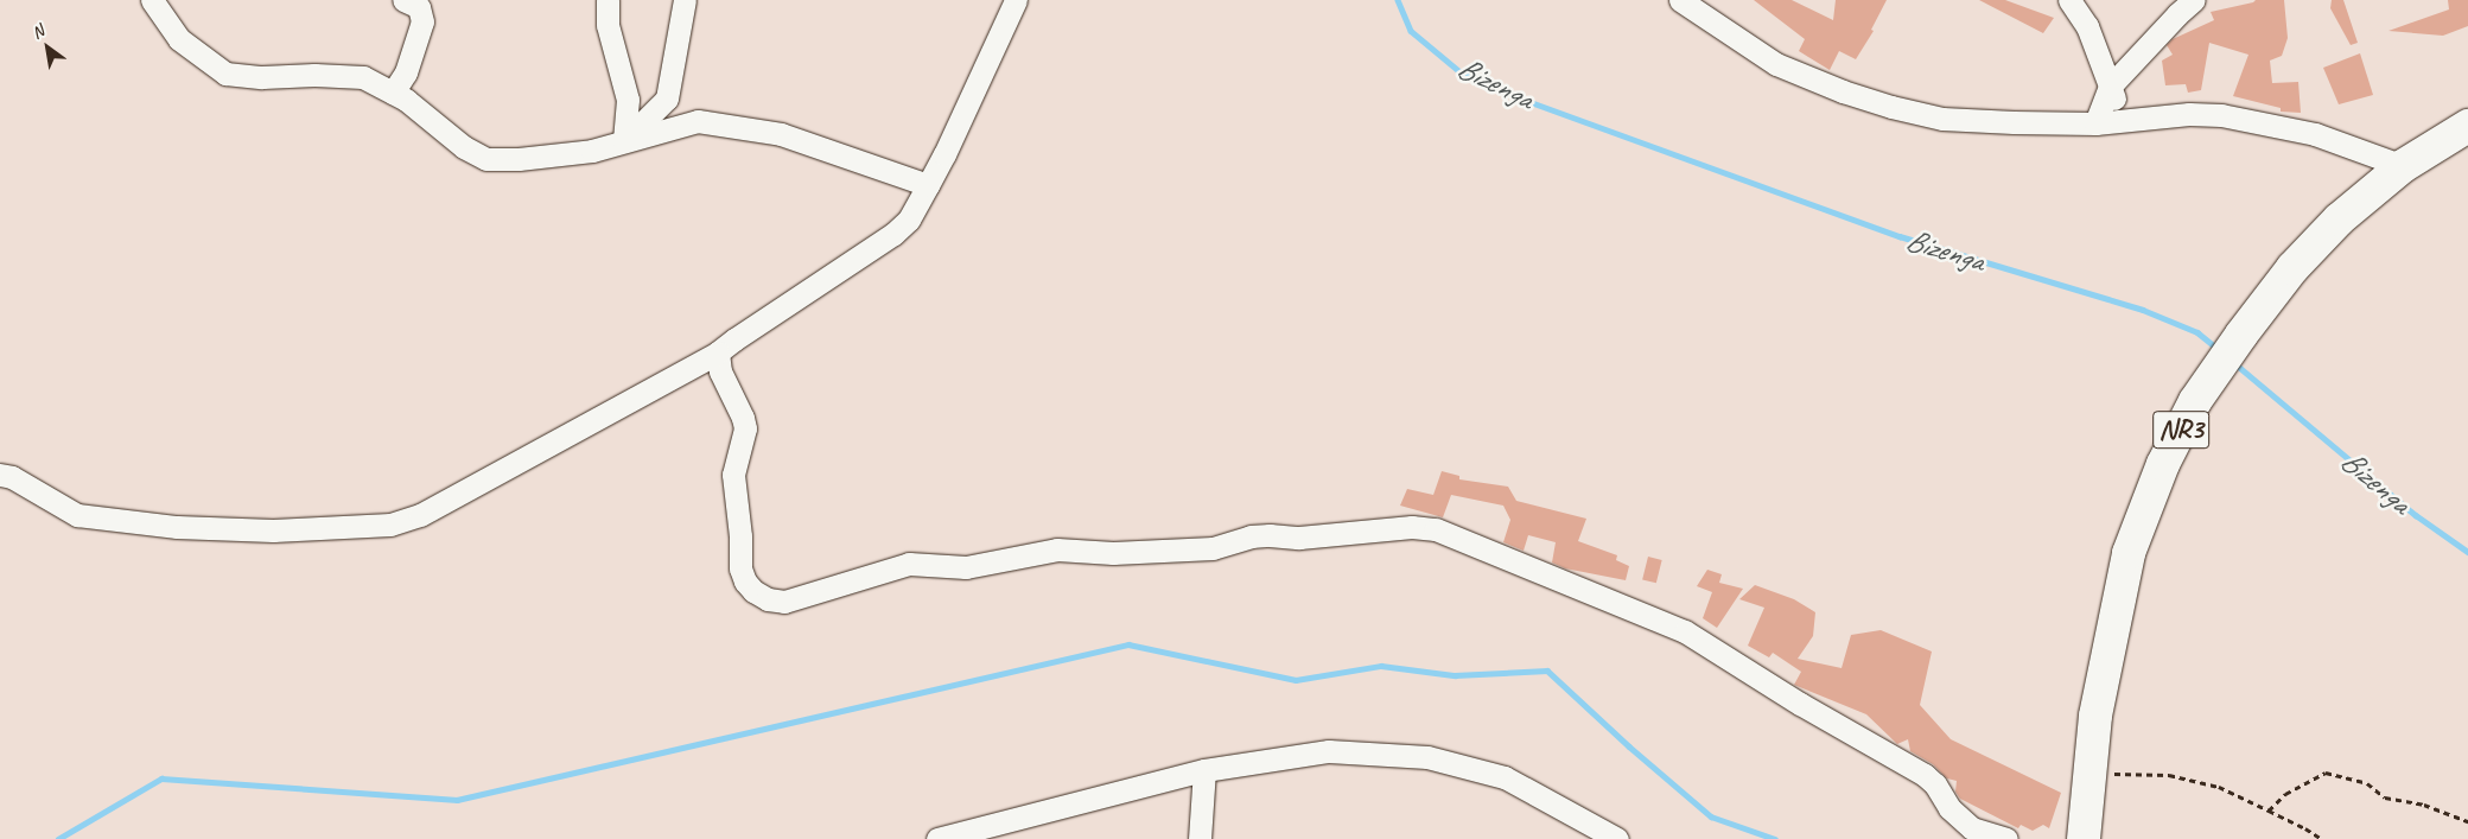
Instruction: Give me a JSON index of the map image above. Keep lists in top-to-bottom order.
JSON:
{
  "streets": {
    "highway": ["NR3"]
  },
  "water": ["Bizenga"],
  "north": "top left"
}
